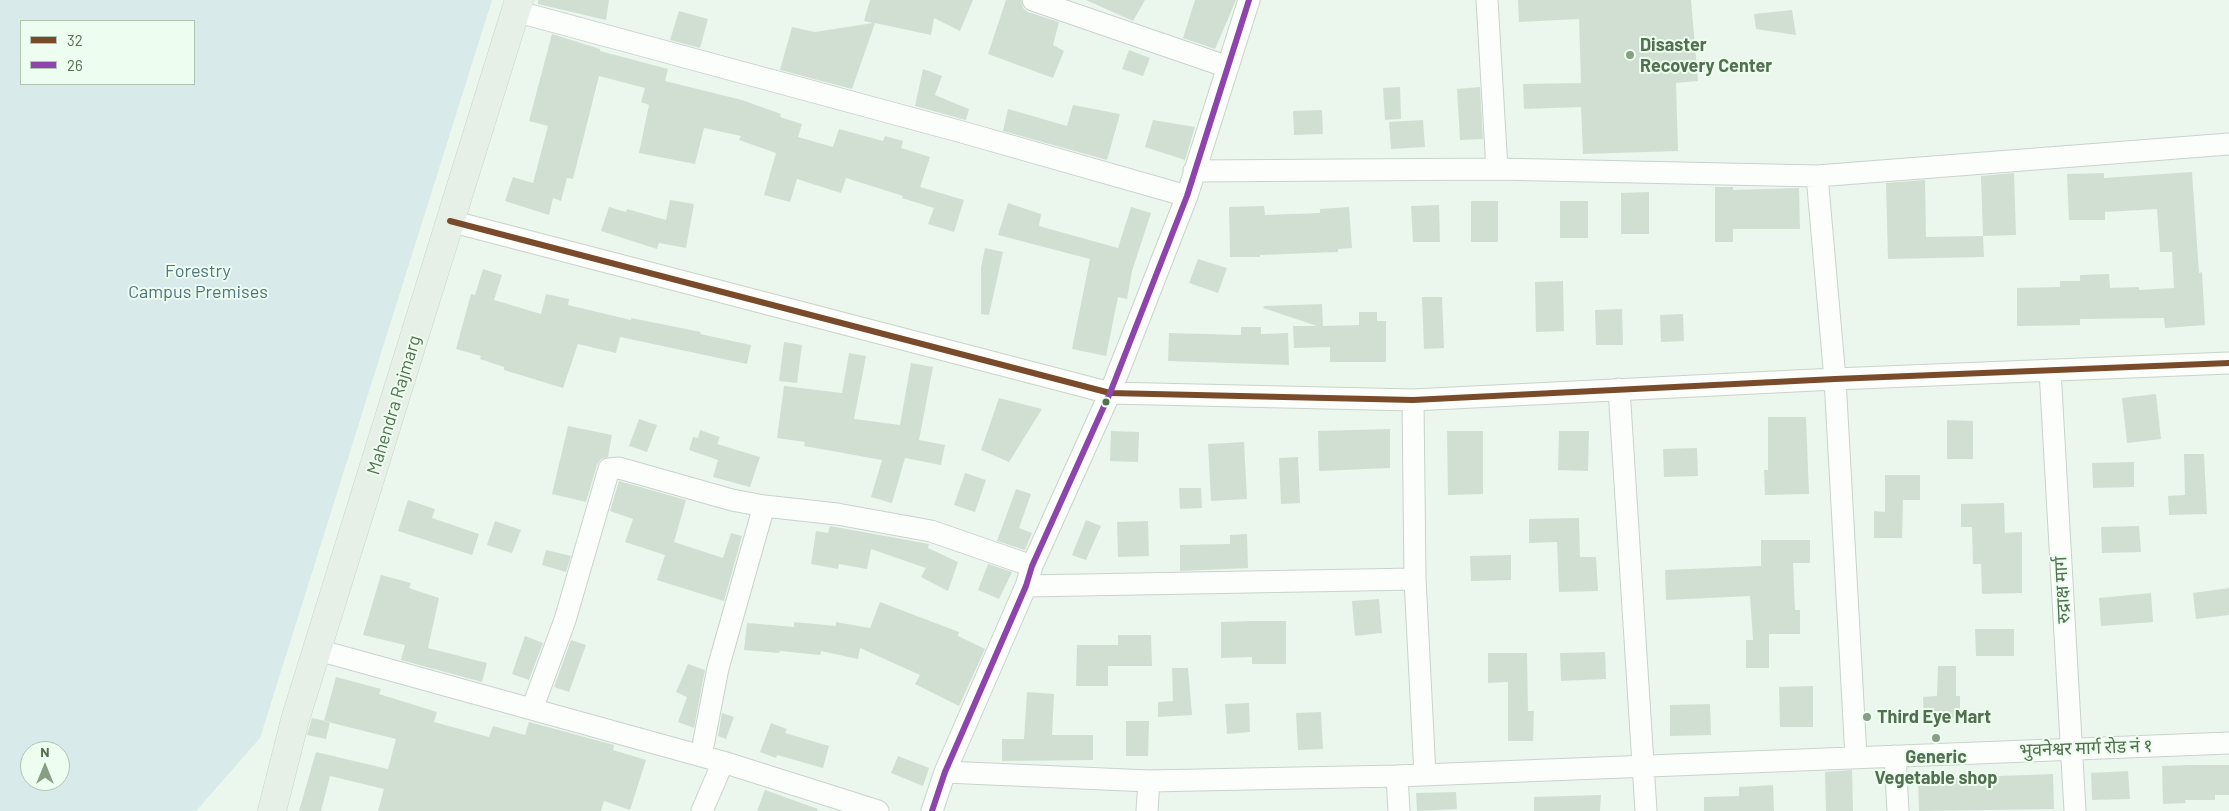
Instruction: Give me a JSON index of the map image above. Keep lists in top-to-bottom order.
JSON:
{
  "streets": {
    "highway": ["Mahendra Rajmarg"],
    "street": ["रुद्राक्ष मार्ग", "भुवनेश्वर मार्ग रोड नं १"]
  },
  "crossings": [
    ["रुद्राक्ष मार्ग", "भुवनेश्वर मार्ग रोड नं १"]
  ],
  "parks": ["Forestry Campus Premises"],
  "places": ["Disaster Recovery Center", "Third Eye Mart", "Generic Vegetable shop"],
  "lines": ["transit line 26", "transit line 32"],
  "legend": ["32", "26"],
  "north": "top"
}
